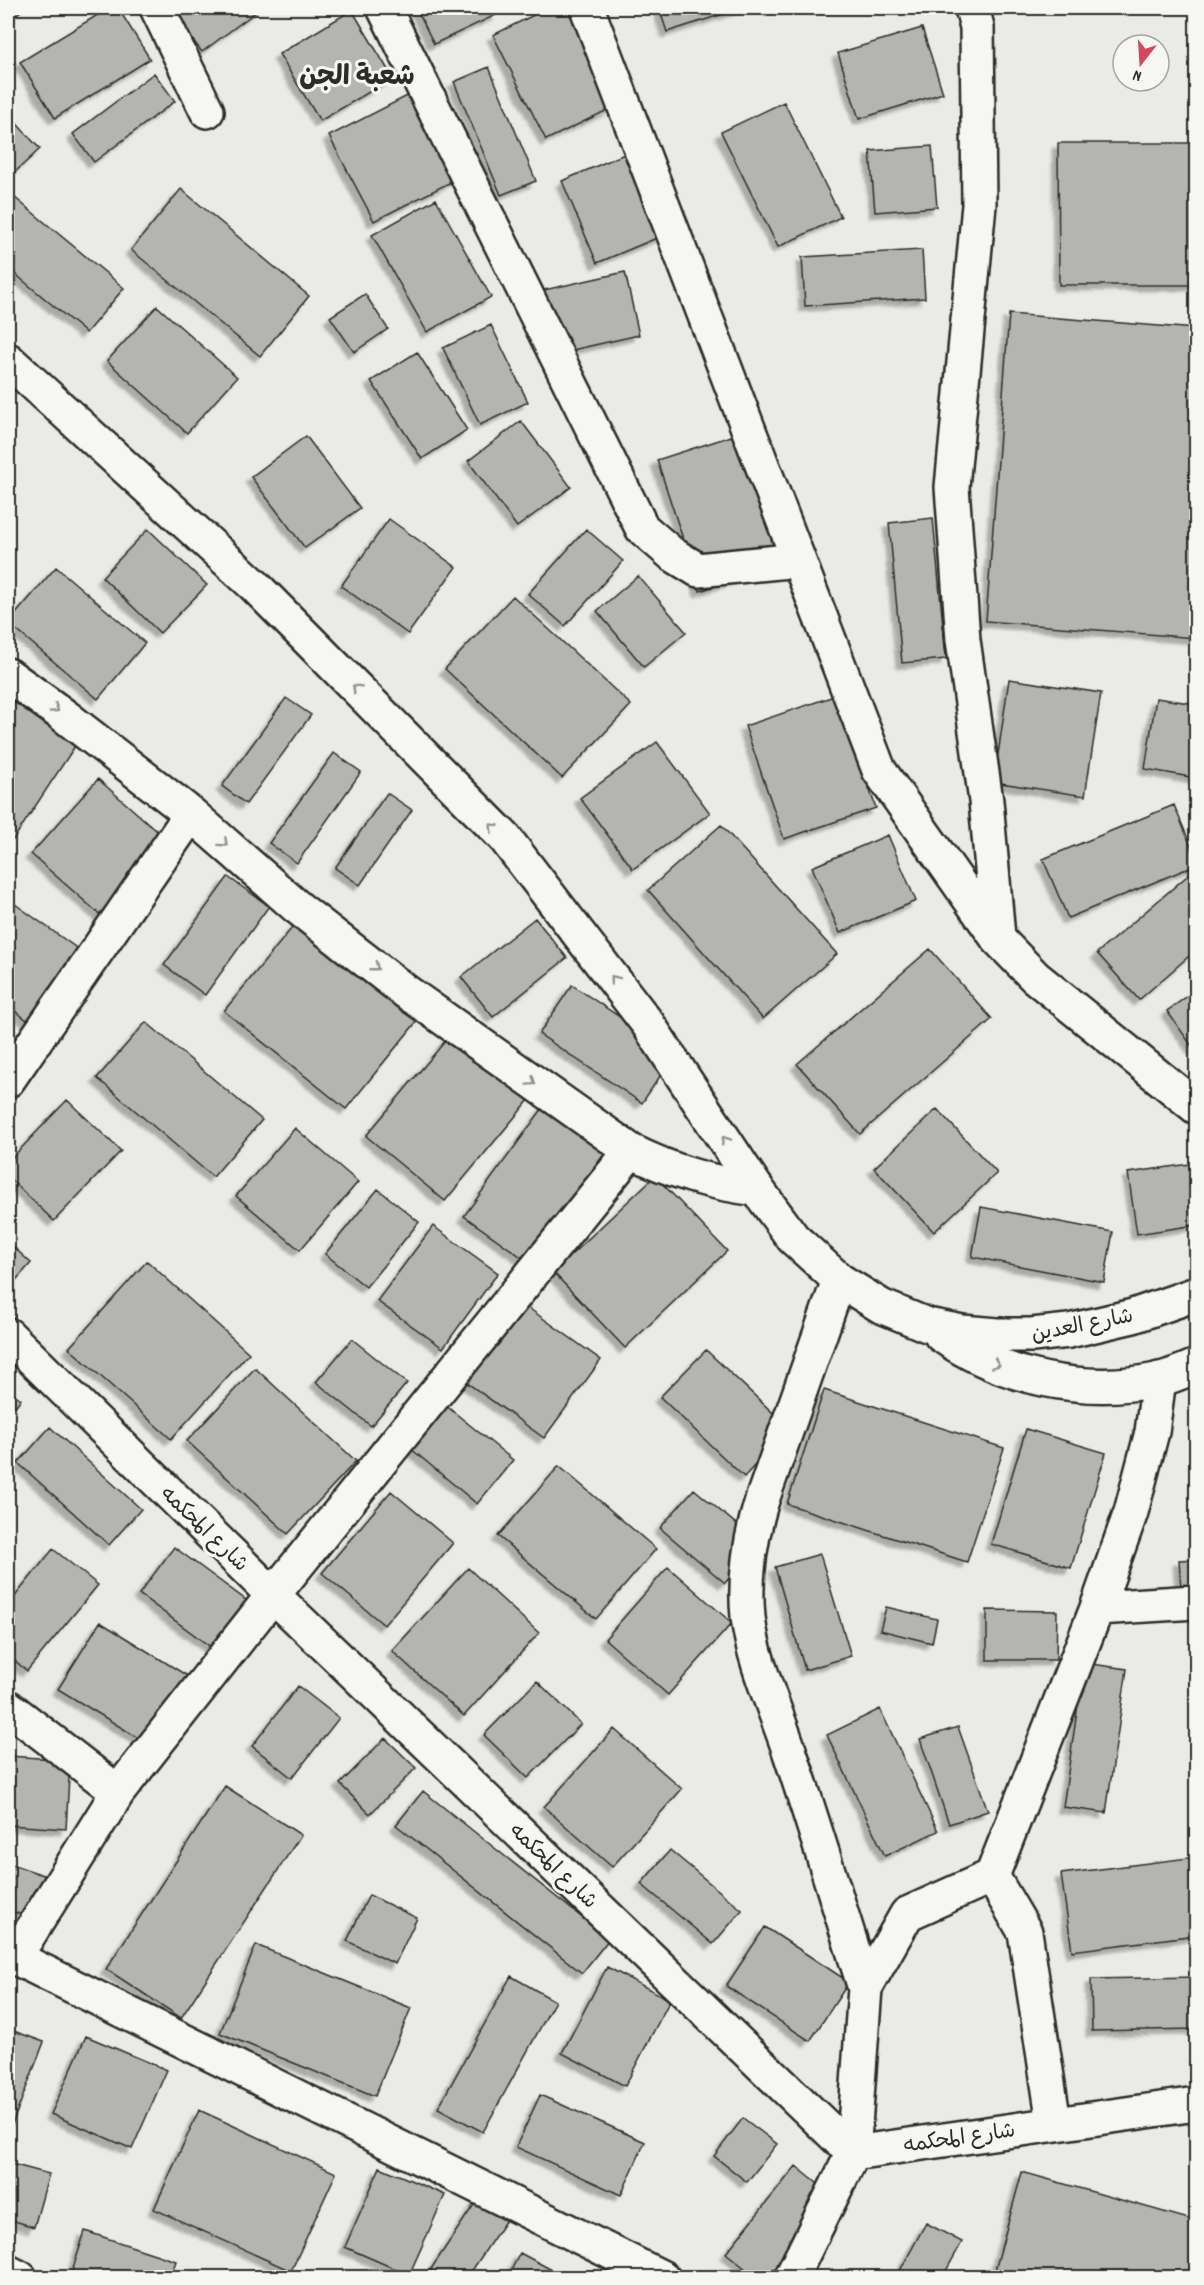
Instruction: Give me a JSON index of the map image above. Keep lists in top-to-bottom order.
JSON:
{
  "streets": {
    "street": ["شارع العدين", "شارع المحكمه"]
  },
  "districts": ["شعبة الجن"],
  "north": "bottom"
}
